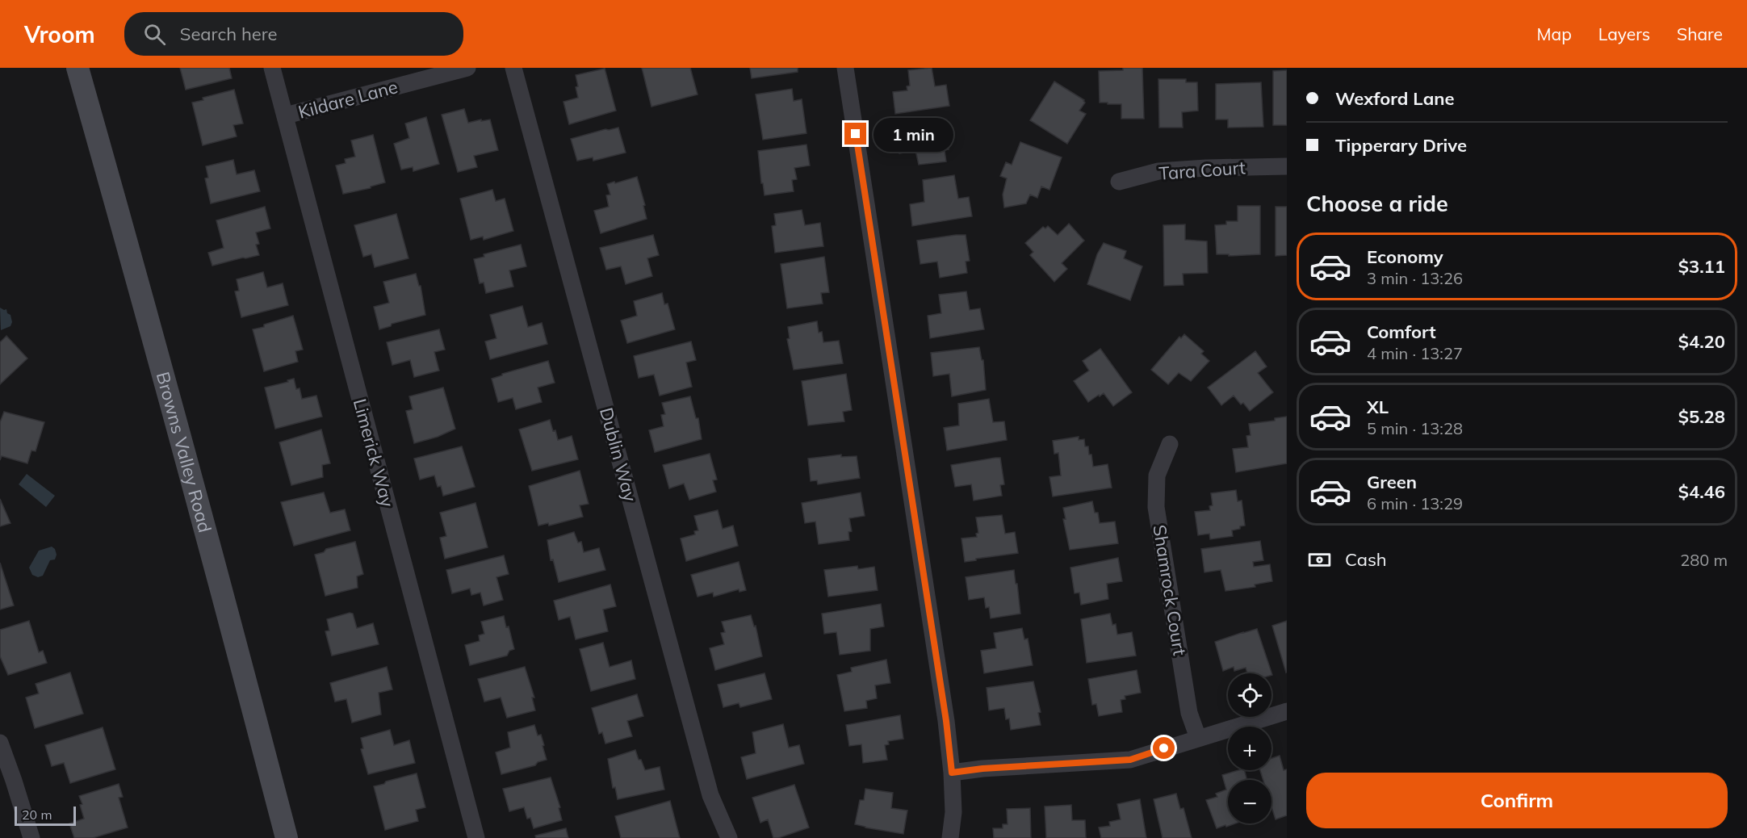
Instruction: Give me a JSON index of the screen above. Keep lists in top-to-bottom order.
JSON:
{
  "streets": {
    "main road": ["Browns Valley Road"],
    "street": [
      "Kildare Lane",
      "Tara Court",
      "Limerick Way",
      "Dublin Way",
      "Shamrock Court"
    ]
  },
  "crossings": [
    ["Kildare Lane", "Limerick Way"]
  ],
  "scale_bar": "20 m",
  "page": {
    "header": "Vroom",
    "search": "Search here",
    "nav": ["Map", "Layers", "Share"],
    "banner": ["Wexford Lane", "Tipperary Drive"],
    "bubble": "1 min",
    "heading": "Choose a ride",
    "list": [
      {
        "name": "Economy",
        "note": "3 min · 13:26",
        "value": "$3.11"
      },
      {
        "name": "Comfort",
        "note": "4 min · 13:27",
        "value": "$4.20"
      },
      {
        "name": "XL",
        "note": "5 min · 13:28",
        "value": "$5.28"
      },
      {
        "name": "Green",
        "note": "6 min · 13:29",
        "value": "$4.46"
      }
    ],
    "pay": ["Cash", "280 m"],
    "map_buttons": ["+", "−"],
    "buttons": "Confirm",
    "scale": "20 m"
  }
}
